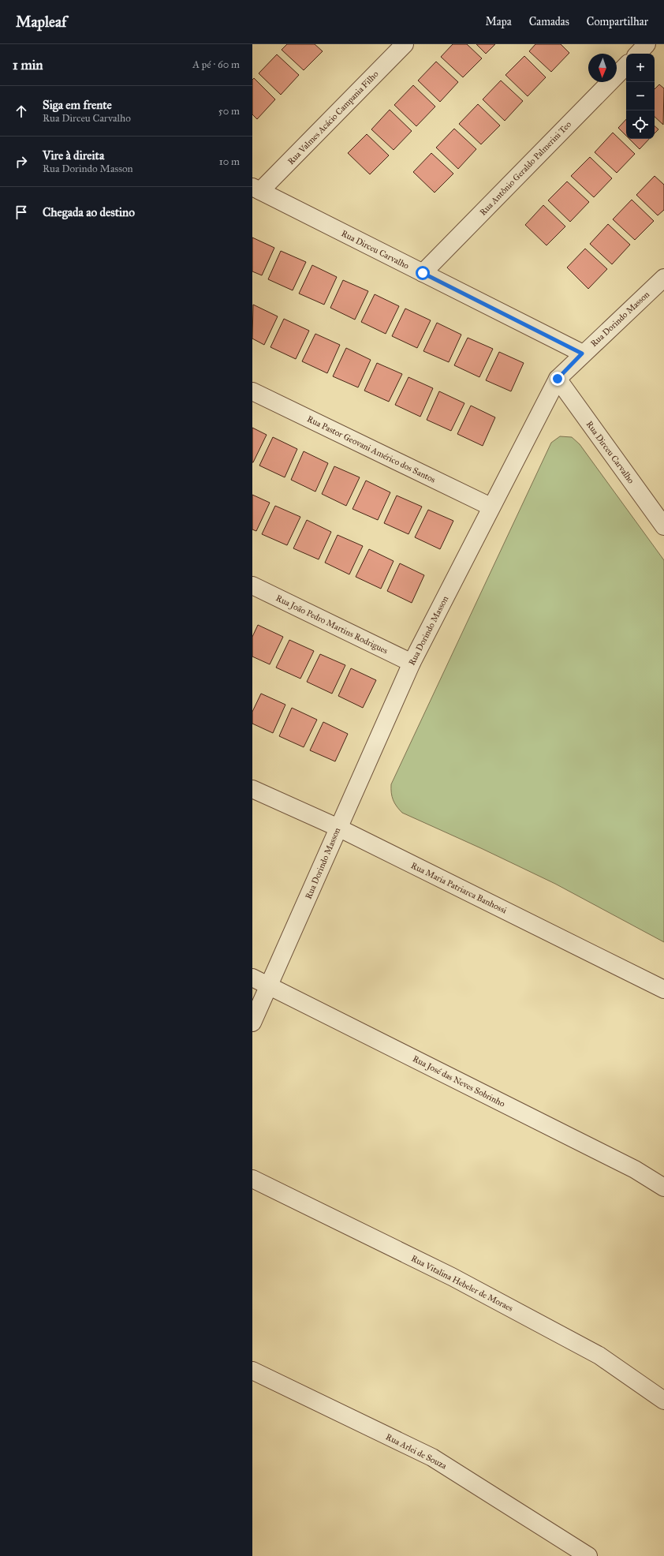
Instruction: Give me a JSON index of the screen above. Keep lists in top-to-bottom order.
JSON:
{
  "streets": {
    "street": [
      "Rua Valmes Acácio Campania Filho",
      "Rua Antônio Geraldo Palmerini Teo",
      "Rua Dirceu Carvalho",
      "Rua Dorindo Masson",
      "Rua Pastor Geovani Américo dos Santos",
      "Rua João Pedro Martins Rodrigues",
      "Rua Maria Patriarca Banhossi",
      "Rua José das Neves Sobrinho",
      "Rua Vitalina Hebeler de Moraes",
      "Rua Arlei de Souza"
    ]
  },
  "crossings": [
    ["Rua Valmes Acácio Campania Filho", "Rua Dirceu Carvalho"],
    ["Rua Antônio Geraldo Palmerini Teo", "Rua Dirceu Carvalho"],
    ["Rua Dirceu Carvalho", "Rua Dorindo Masson"],
    ["Rua Dorindo Masson", "Rua Pastor Geovani Américo dos Santos"],
    ["Rua Dorindo Masson", "Rua João Pedro Martins Rodrigues"],
    ["Rua Dorindo Masson", "Rua Maria Patriarca Banhossi"],
    ["Rua Dorindo Masson", "Rua José das Neves Sobrinho"]
  ],
  "north": "bottom",
  "page": {
    "header": "Mapleaf",
    "nav": ["Mapa", "Camadas", "Compartilhar"],
    "heading": ["1 min", "A pé · 60 m"],
    "map_buttons": ["+", "−"],
    "list": [
      ["Siga em frente", "Rua Dirceu Carvalho", "50 m"],
      ["Vire à direita", "Rua Dorindo Masson", "10 m"],
      "Chegada ao destino"
    ]
  }
}
